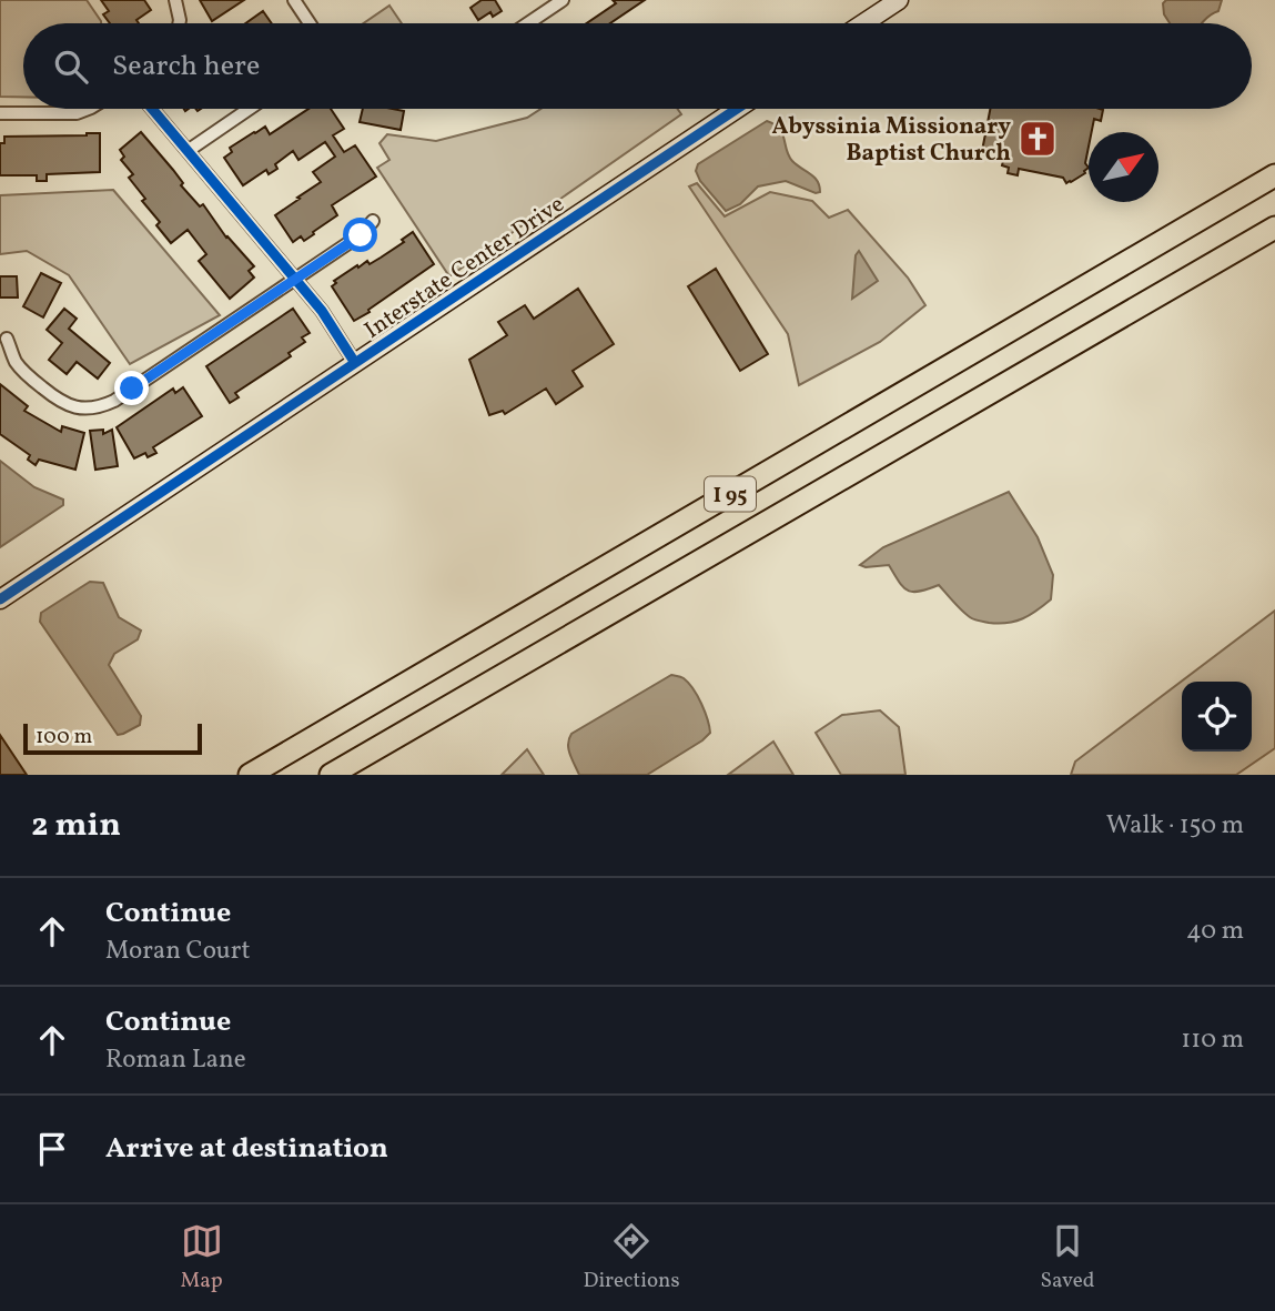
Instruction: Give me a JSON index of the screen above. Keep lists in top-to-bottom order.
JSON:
{
  "streets": {
    "highway": ["I 95"],
    "street": ["Interstate Center Drive"]
  },
  "places": {
    "church": ["Abyssinia Missionary Baptist Church"]
  },
  "scale_bar": "100 m",
  "north": "top right",
  "page": {
    "search": "Search here",
    "scale": "100 m",
    "heading": ["2 min", "Walk · 150 m"],
    "list": [
      ["Continue", "Moran Court", "40 m"],
      ["Continue", "Roman Lane", "110 m"],
      "Arrive at destination"
    ],
    "nav": ["Map", "Directions", "Saved"]
  }
}
